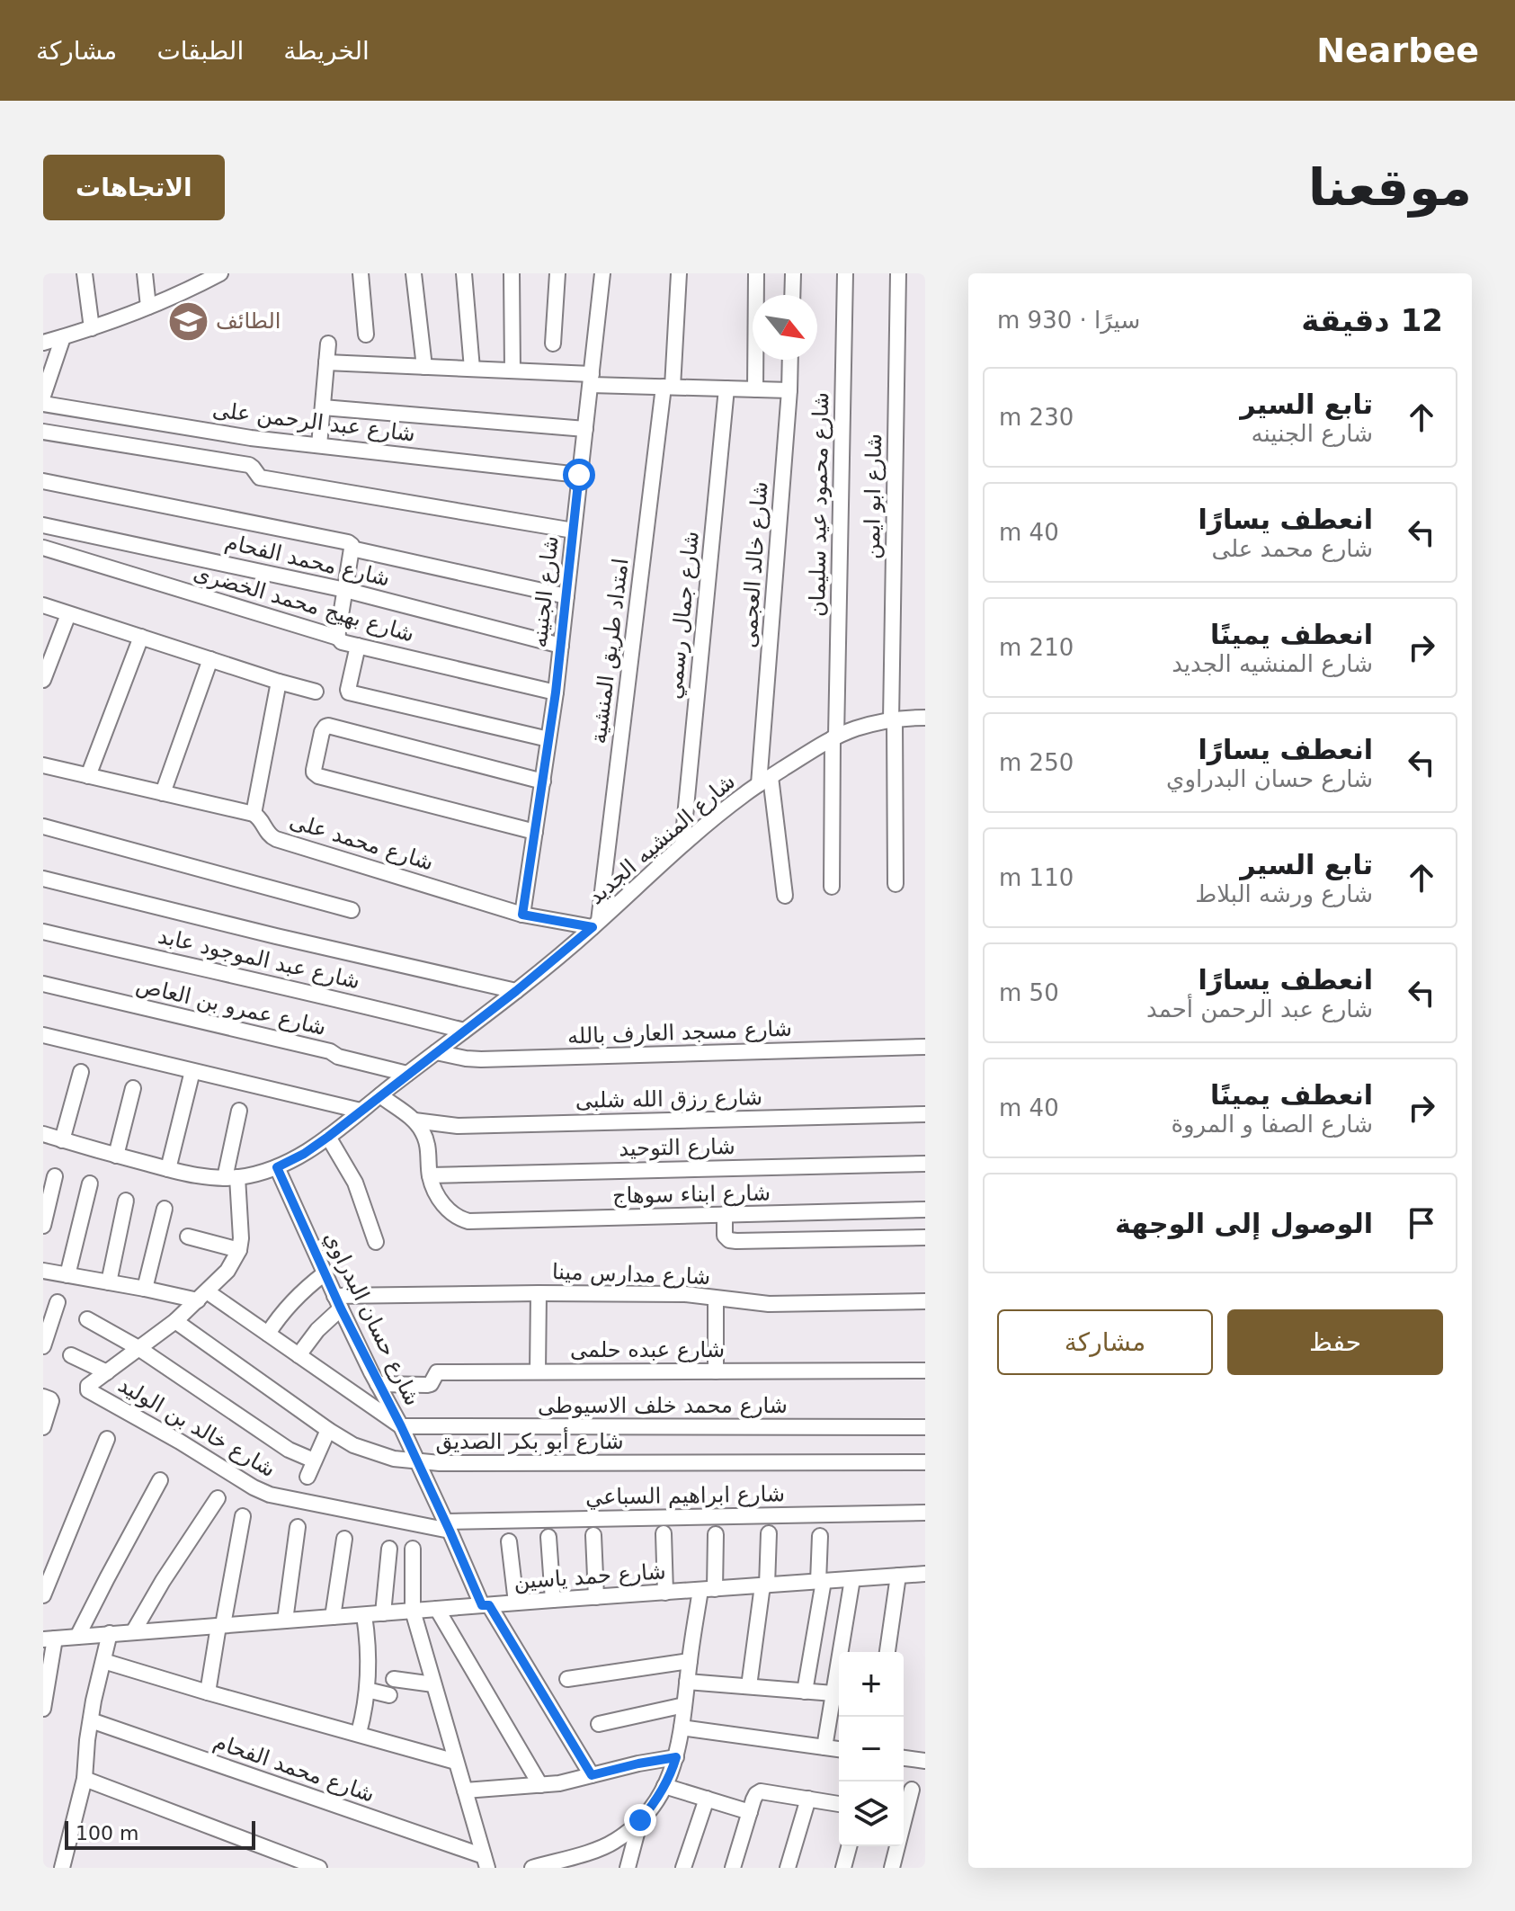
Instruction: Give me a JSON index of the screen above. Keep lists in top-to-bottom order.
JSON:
{
  "streets": {
    "street": [
      "شارع عبد الرحمن على",
      "شارع ابو ايمن",
      "شارع محمود عيد سليمان",
      "شارع محمد الفحام",
      "شارع خالد العجمى",
      "شارع الجنينه",
      "شارع بهيج محمد الخضرى",
      "شارع جمال رسمي",
      "امتداد طريق المنشية",
      "شارع المنشيه الجديد",
      "شارع محمد على",
      "شارع عبد الموجود عابد",
      "شارع عمرو بن العاص",
      "شارع مسجد العارف بالله",
      "شارع رزق الله شلبى",
      "شارع التوحيد",
      "شارع ابناء سوهاج",
      "شارع مدارس مينا",
      "شارع حسان البدراوي",
      "شارع عبده حلمى",
      "شارع محمد خلف الاسيوطى",
      "شارع خالد بن الوليد",
      "شارع أبو بكر الصديق",
      "شارع ابراهيم السباعي",
      "شارع حمد ياسين"
    ]
  },
  "crossings": [
    ["شارع عبد الرحمن على", "شارع الجنينه"],
    ["شارع ابو ايمن", "شارع المنشيه الجديد"],
    ["شارع محمود عيد سليمان", "شارع المنشيه الجديد"],
    ["شارع محمد الفحام", "شارع الجنينه"],
    ["شارع خالد العجمى", "شارع المنشيه الجديد"],
    ["شارع الجنينه", "شارع بهيج محمد الخضرى"],
    ["شارع الجنينه", "شارع محمد على"],
    ["شارع جمال رسمي", "شارع المنشيه الجديد"],
    ["امتداد طريق المنشية", "شارع المنشيه الجديد"],
    ["امتداد طريق المنشية", "شارع محمد على"],
    ["شارع المنشيه الجديد", "شارع محمد على"],
    ["شارع المنشيه الجديد", "شارع عبد الموجود عابد"],
    ["شارع المنشيه الجديد", "شارع عمرو بن العاص"],
    ["شارع المنشيه الجديد", "شارع مسجد العارف بالله"],
    ["شارع المنشيه الجديد", "شارع حسان البدراوي"],
    ["شارع التوحيد", "شارع ابناء سوهاج"],
    ["شارع مدارس مينا", "شارع حسان البدراوي"],
    ["شارع حسان البدراوي", "شارع عبده حلمى"],
    ["شارع حسان البدراوي", "شارع محمد خلف الاسيوطى"],
    ["شارع حسان البدراوي", "شارع خالد بن الوليد"],
    ["شارع حسان البدراوي", "شارع أبو بكر الصديق"],
    ["شارع حسان البدراوي", "شارع ابراهيم السباعي"],
    ["شارع حسان البدراوي", "شارع حمد ياسين"],
    ["شارع خالد بن الوليد", "شارع ابراهيم السباعي"]
  ],
  "places": {
    "school or university": ["الطائف"]
  },
  "scale_bar": "100 m",
  "north": "bottom right",
  "page": {
    "header": "Nearbee",
    "nav": ["الخريطة", "الطبقات", "مشاركة"],
    "buttons": [
      "الاتجاهات",
      ["حفظ", "مشاركة"]
    ],
    "title": "موقعنا",
    "heading": ["12 دقيقة", "سيرًا · 930 m"],
    "list": [
      ["تابع السير", "شارع الجنينه", "230 m"],
      ["انعطف يسارًا", "شارع محمد على", "40 m"],
      ["انعطف يمينًا", "شارع المنشيه الجديد", "210 m"],
      ["انعطف يسارًا", "شارع حسان البدراوي", "250 m"],
      ["تابع السير", "شارع ورشه البلاط", "110 m"],
      ["انعطف يسارًا", "شارع عبد الرحمن أحمد", "50 m"],
      ["انعطف يمينًا", "شارع الصفا و المروة", "40 m"],
      "الوصول إلى الوجهة"
    ],
    "map_buttons": ["+", "−"],
    "scale": "100 m"
  }
}
